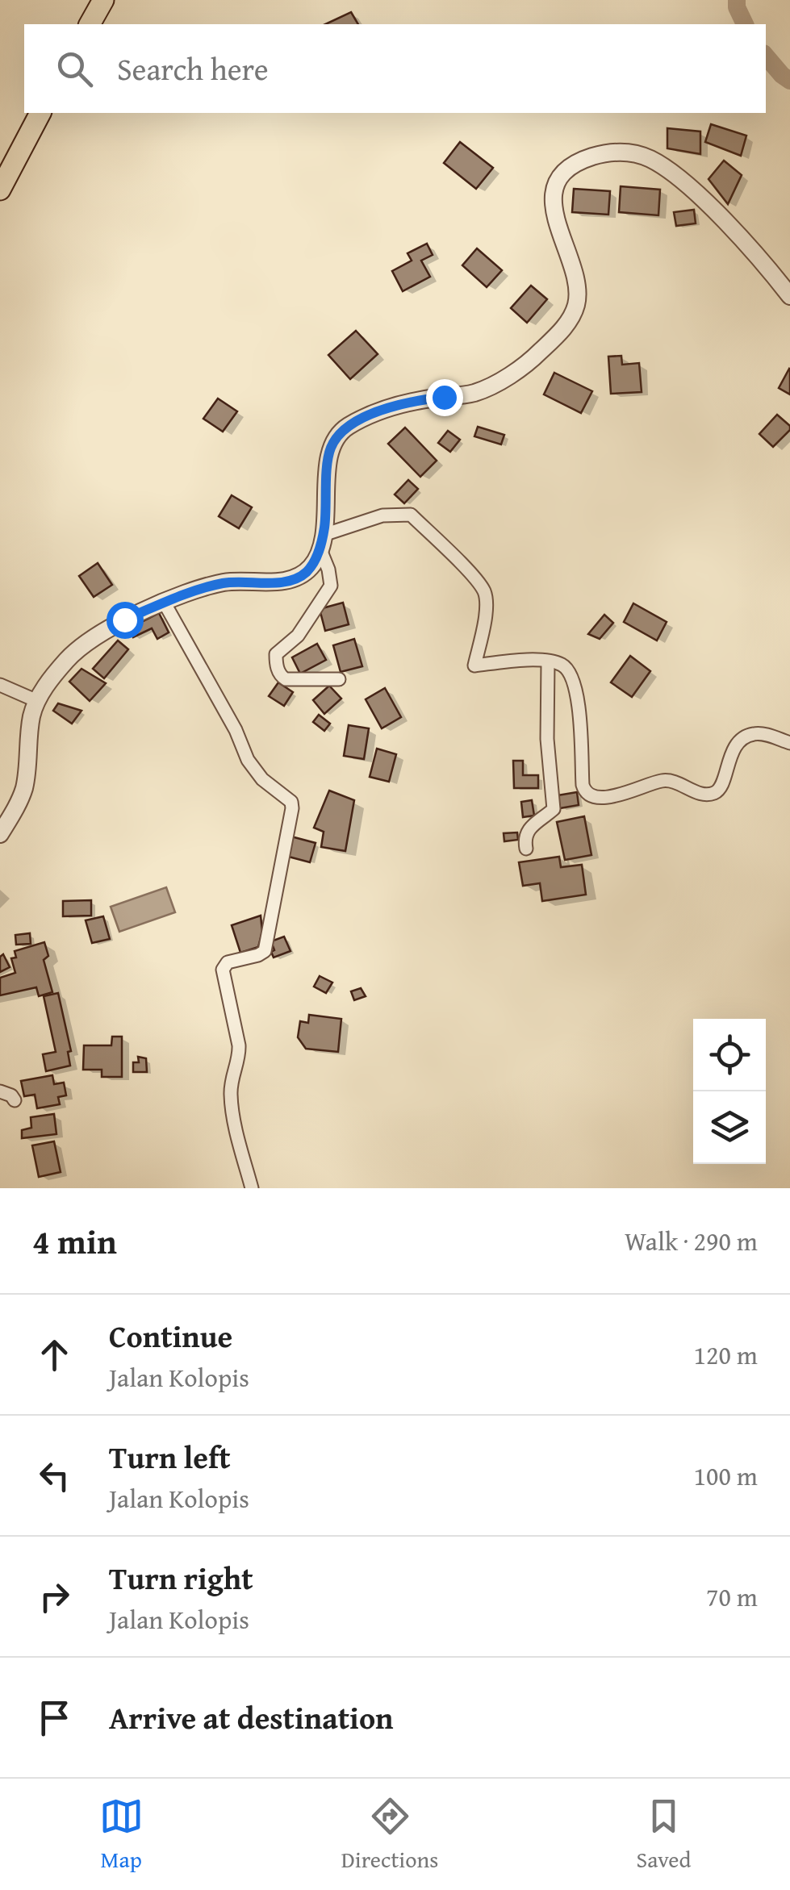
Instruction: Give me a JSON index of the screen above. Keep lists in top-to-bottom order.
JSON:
{
  "page": {
    "search": "Search here",
    "heading": ["4 min", "Walk · 290 m"],
    "list": [
      ["Continue", "Jalan Kolopis", "120 m"],
      ["Turn left", "Jalan Kolopis", "100 m"],
      ["Turn right", "Jalan Kolopis", "70 m"],
      "Arrive at destination"
    ],
    "nav": ["Map", "Directions", "Saved"]
  }
}
